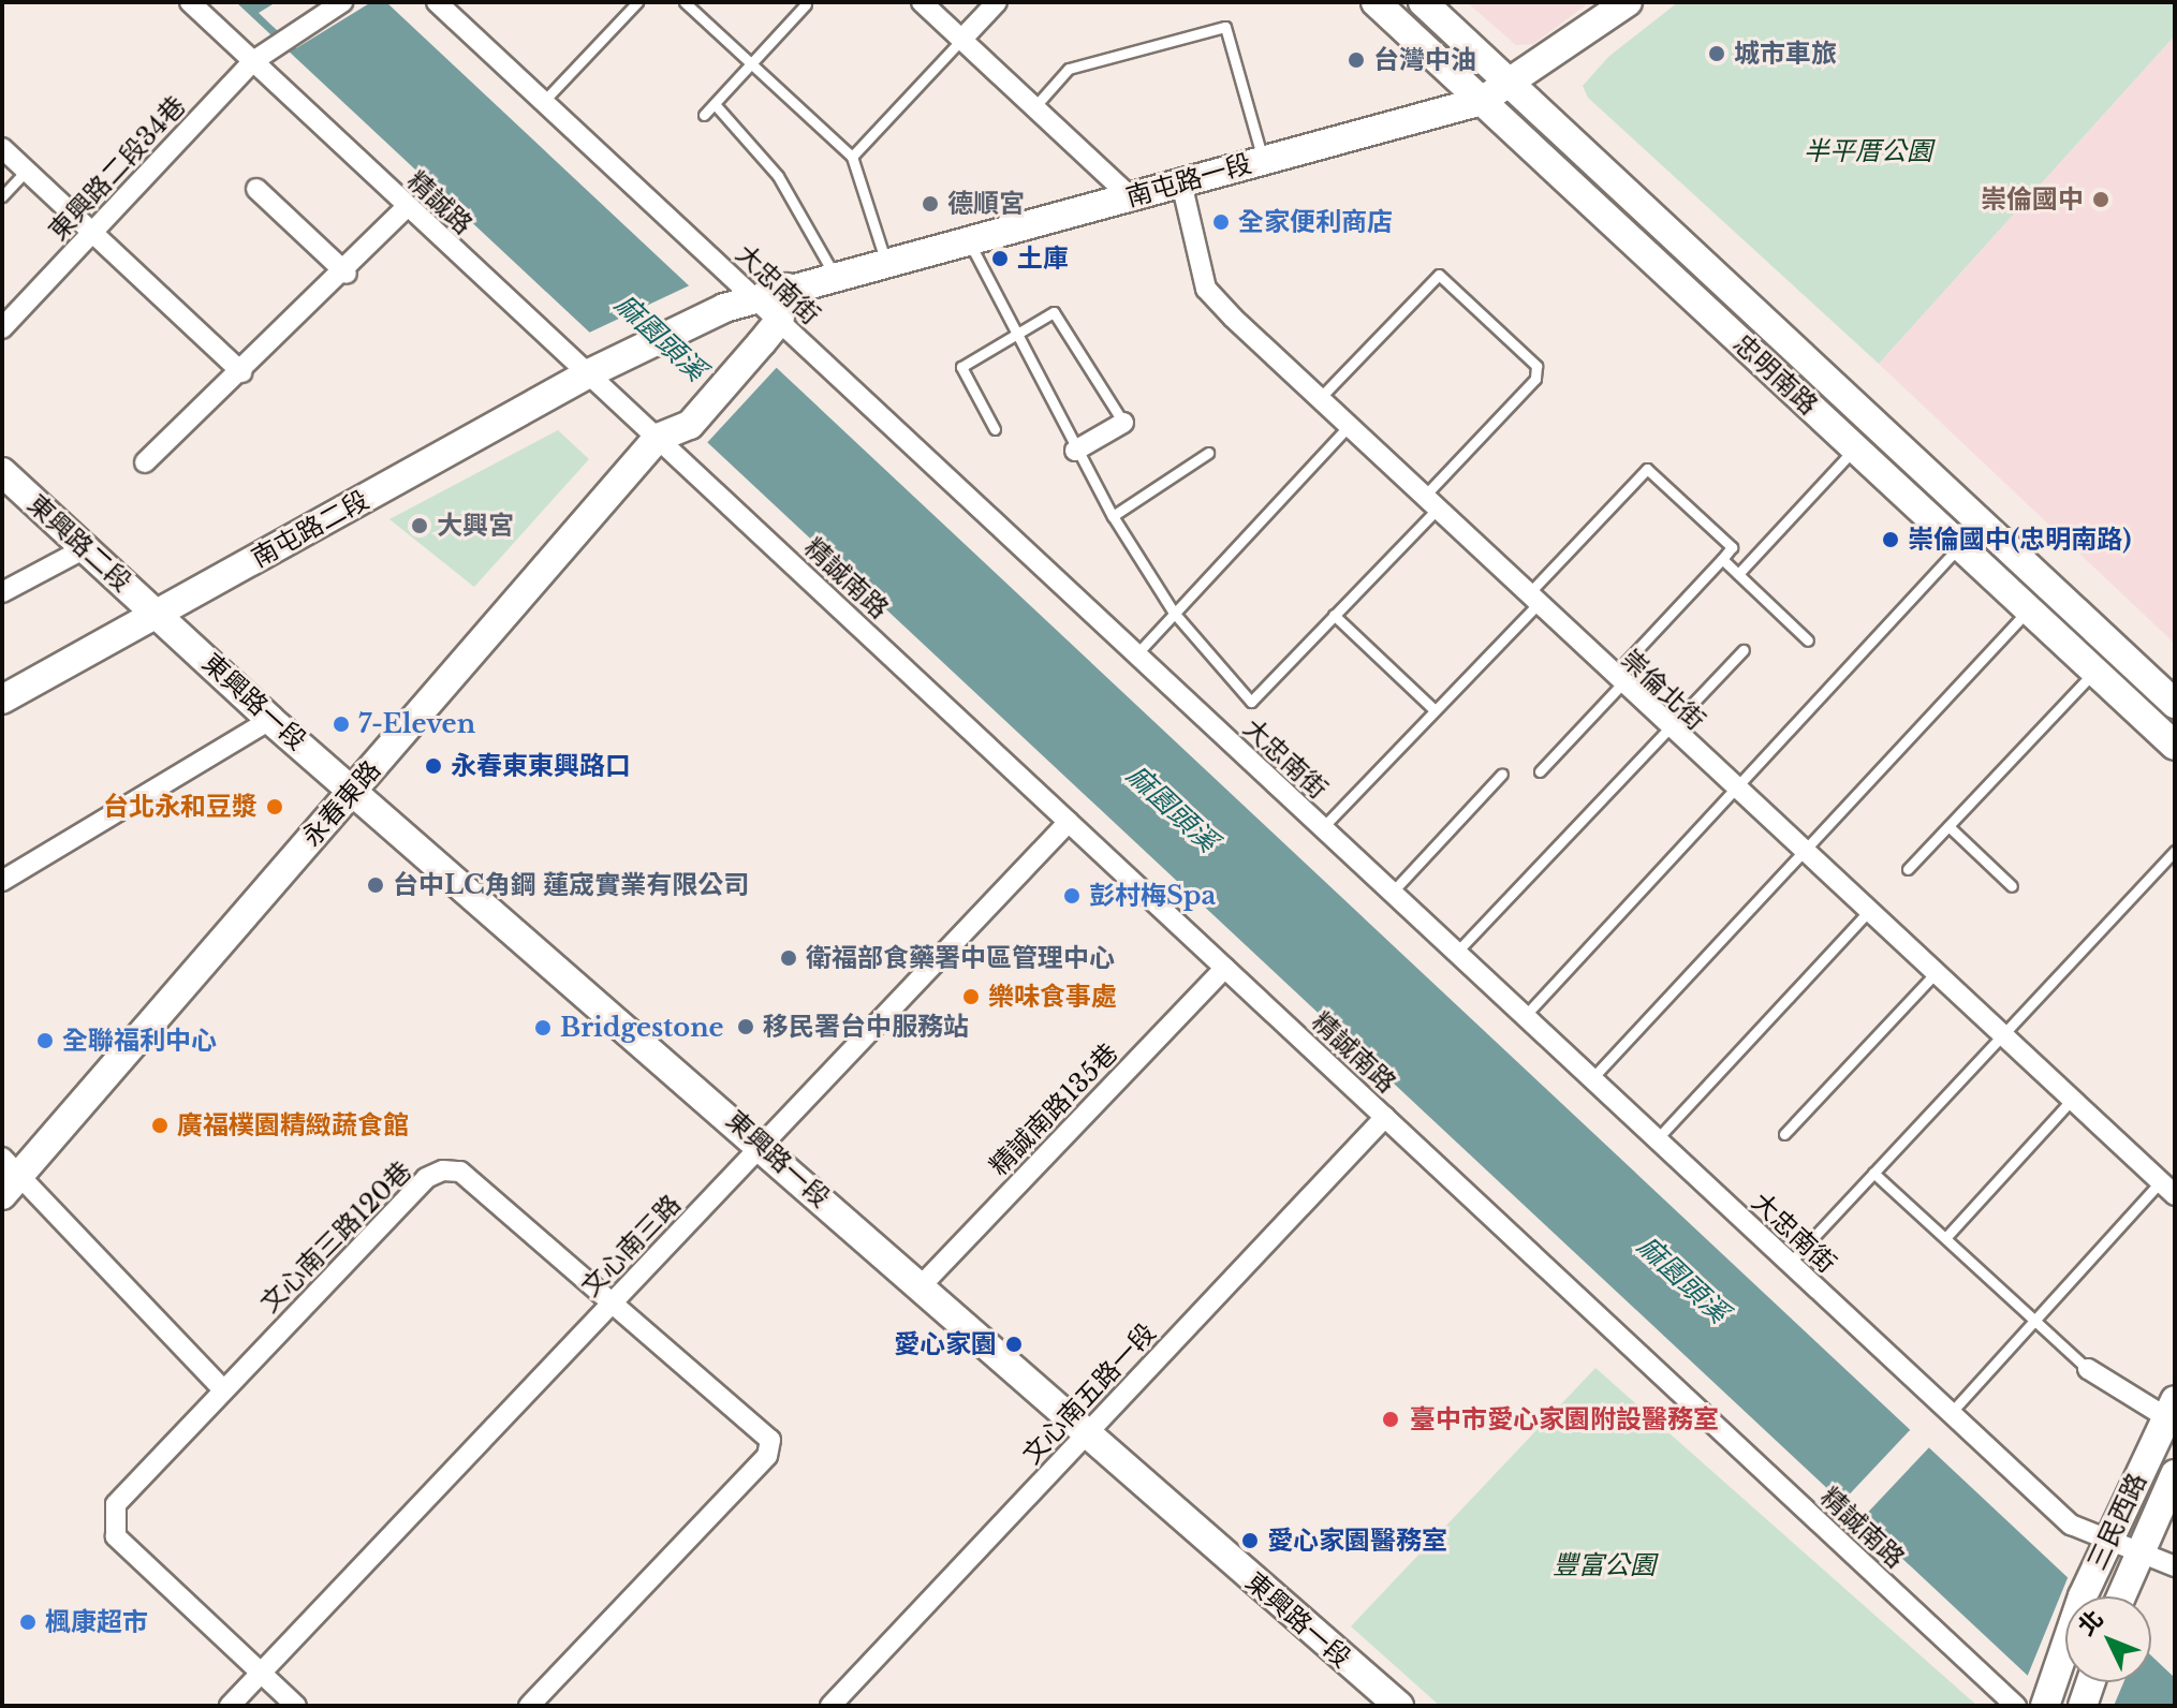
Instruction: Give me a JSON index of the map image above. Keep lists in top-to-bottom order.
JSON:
{
  "streets": {
    "main road": [
      "南屯路一段",
      "忠明南路",
      "南屯路二段",
      "東興路二段",
      "東興路一段",
      "永春東路",
      "三民西路"
    ],
    "street": [
      "東興路二段34巷",
      "精誠路",
      "大忠南街",
      "精誠南路",
      "崇倫北街",
      "精誠南路135巷",
      "文心南三路120巷",
      "文心南三路",
      "文心南五路一段"
    ]
  },
  "crossings": [
    ["東興路二段34巷", "精誠路"],
    ["南屯路一段", "大忠南街"],
    ["南屯路一段", "忠明南路"],
    ["南屯路一段", "南屯路二段"],
    ["南屯路一段", "崇倫北街"],
    ["精誠路", "南屯路二段"],
    ["精誠路", "精誠南路"],
    ["精誠路", "永春東路"],
    ["大忠南街", "永春東路"],
    ["大忠南街", "三民西路"],
    ["南屯路二段", "東興路二段"],
    ["南屯路二段", "東興路一段"],
    ["東興路二段", "東興路一段"],
    ["精誠南路", "永春東路"],
    ["精誠南路", "精誠南路135巷"],
    ["精誠南路", "文心南三路"],
    ["精誠南路", "文心南五路一段"],
    ["東興路一段", "永春東路"],
    ["東興路一段", "精誠南路135巷"],
    ["東興路一段", "文心南三路"],
    ["東興路一段", "文心南五路一段"],
    ["文心南三路120巷", "文心南三路"]
  ],
  "water": ["麻園頭溪"],
  "parks": ["半平厝公園", "豐富公園"],
  "places": [
    "城市車旅",
    "台灣中油",
    "崇倫國中",
    "德順宮",
    "全家便利商店",
    "土庫",
    "大興宮",
    "崇倫國中(忠明南路)",
    "7-Eleven",
    "永春東東興路口",
    "台北永和豆漿",
    "台中LC角鋼 蓮宬實業有限公司",
    "彭村梅Spa",
    "衛福部食藥署中區管理中心",
    "樂味食事處",
    "移民署台中服務站",
    "Bridgestone",
    "全聯福利中心",
    "廣福樸園精緻蔬食館",
    "愛心家園",
    "臺中市愛心家園附設醫務室",
    "愛心家園醫務室",
    "楓康超市"
  ],
  "north": "top left"
}
